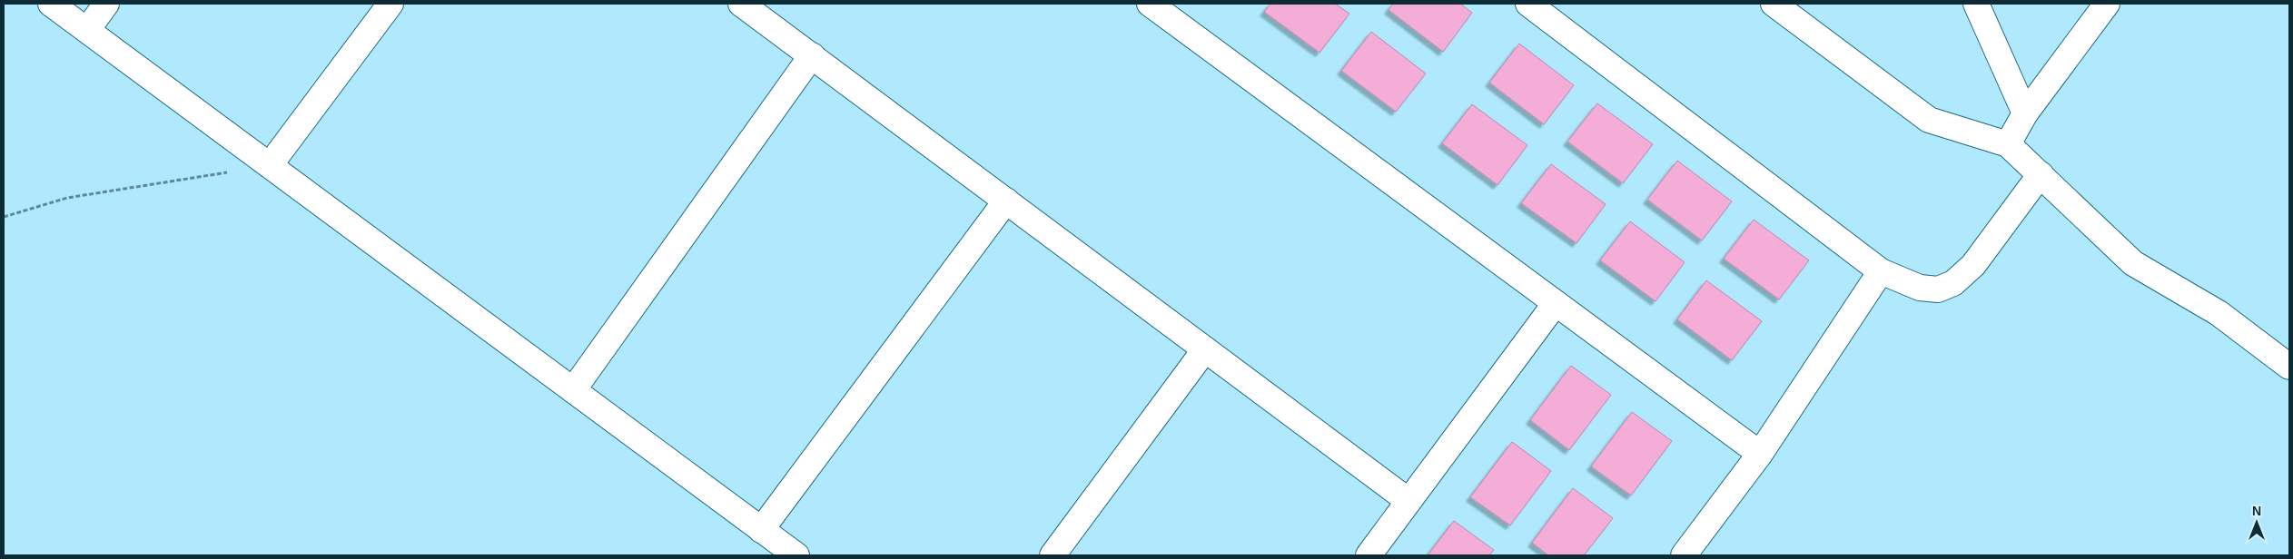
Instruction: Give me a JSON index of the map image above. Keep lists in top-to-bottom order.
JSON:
{
  "north": "top"
}
